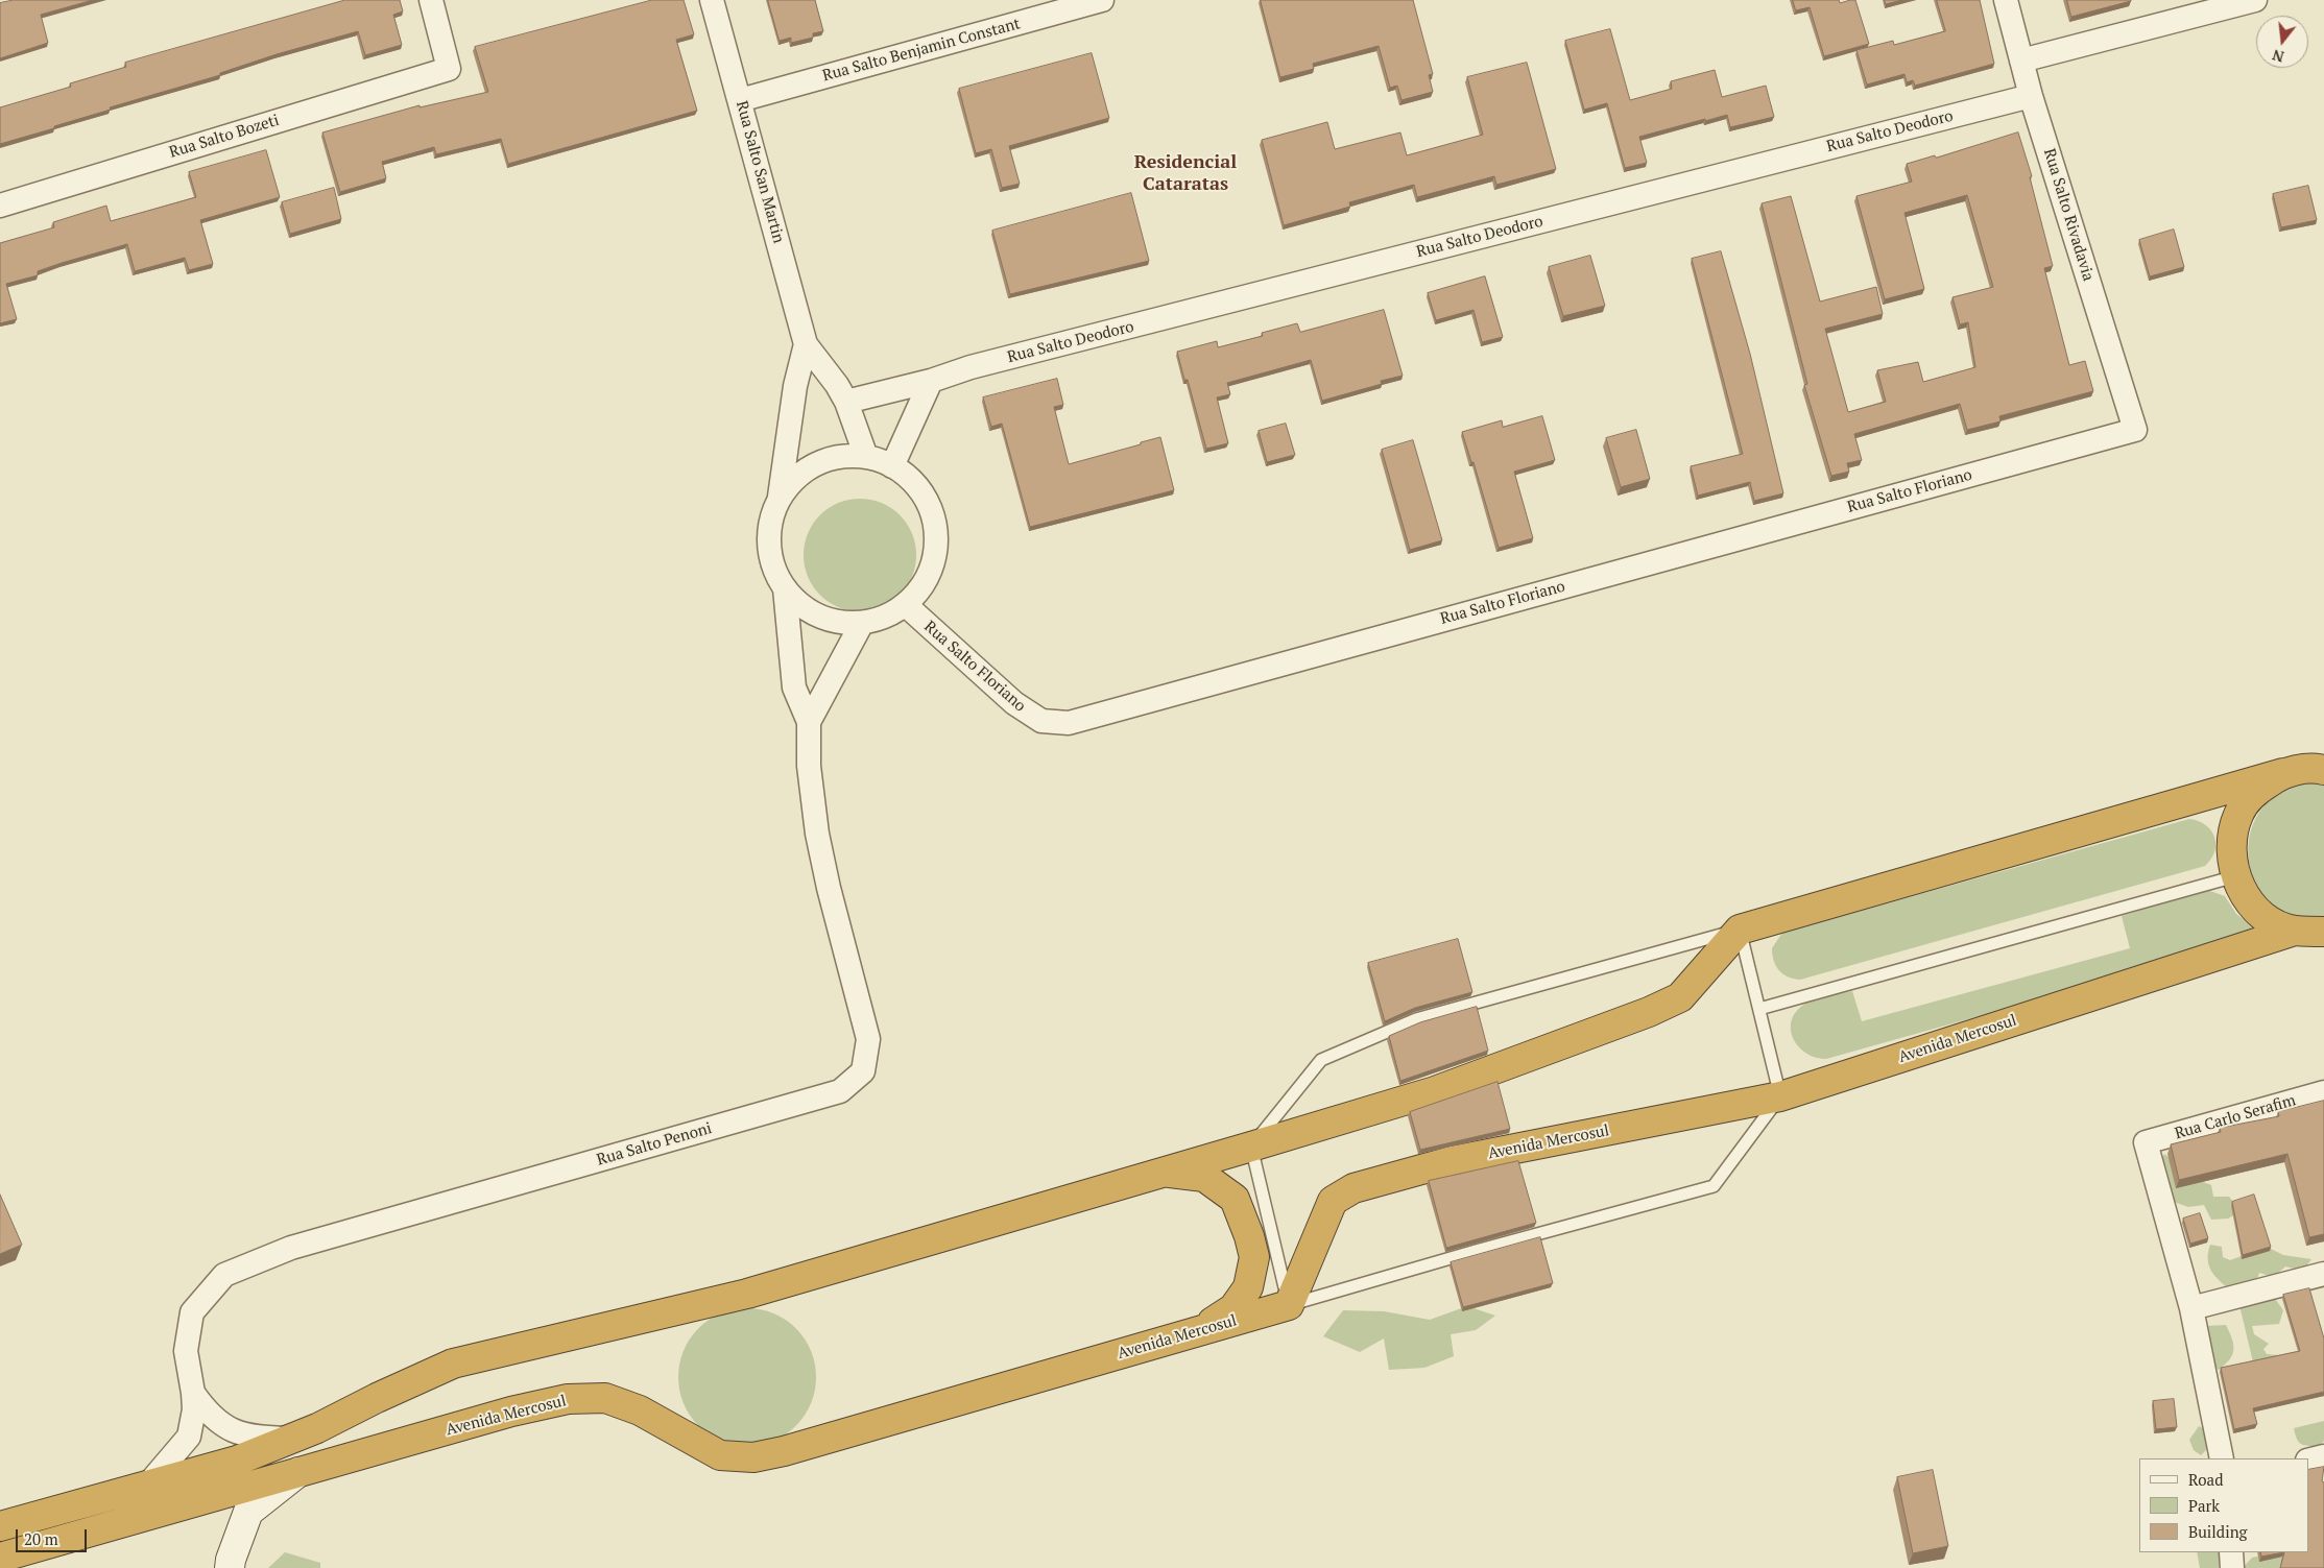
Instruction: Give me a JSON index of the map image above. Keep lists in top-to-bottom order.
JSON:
{
  "streets": {
    "highway": ["Avenida Mercosul"],
    "street": [
      "Rua Salto Benjamin Constant",
      "Rua Salto Deodoro",
      "Rua Salto Bozeti",
      "Rua Salto San Martin",
      "Rua Salto Rivadavia",
      "Rua Salto Floriano",
      "Rua Carlo Serafim",
      "Rua Salto Penoni"
    ]
  },
  "crossings": [
    ["Rua Salto Benjamin Constant", "Rua Salto San Martin"],
    ["Rua Salto Deodoro", "Rua Salto San Martin"],
    ["Rua Salto Deodoro", "Rua Salto Rivadavia"],
    ["Rua Salto San Martin", "Rua Salto Floriano"],
    ["Rua Salto San Martin", "Rua Salto Penoni"],
    ["Rua Salto Rivadavia", "Rua Salto Floriano"],
    ["Rua Salto Floriano", "Rua Salto Penoni"]
  ],
  "districts": ["Residencial Cataratas"],
  "legend": ["Road", "Park", "Building"],
  "scale_bar": "20 m",
  "north": "bottom"
}
